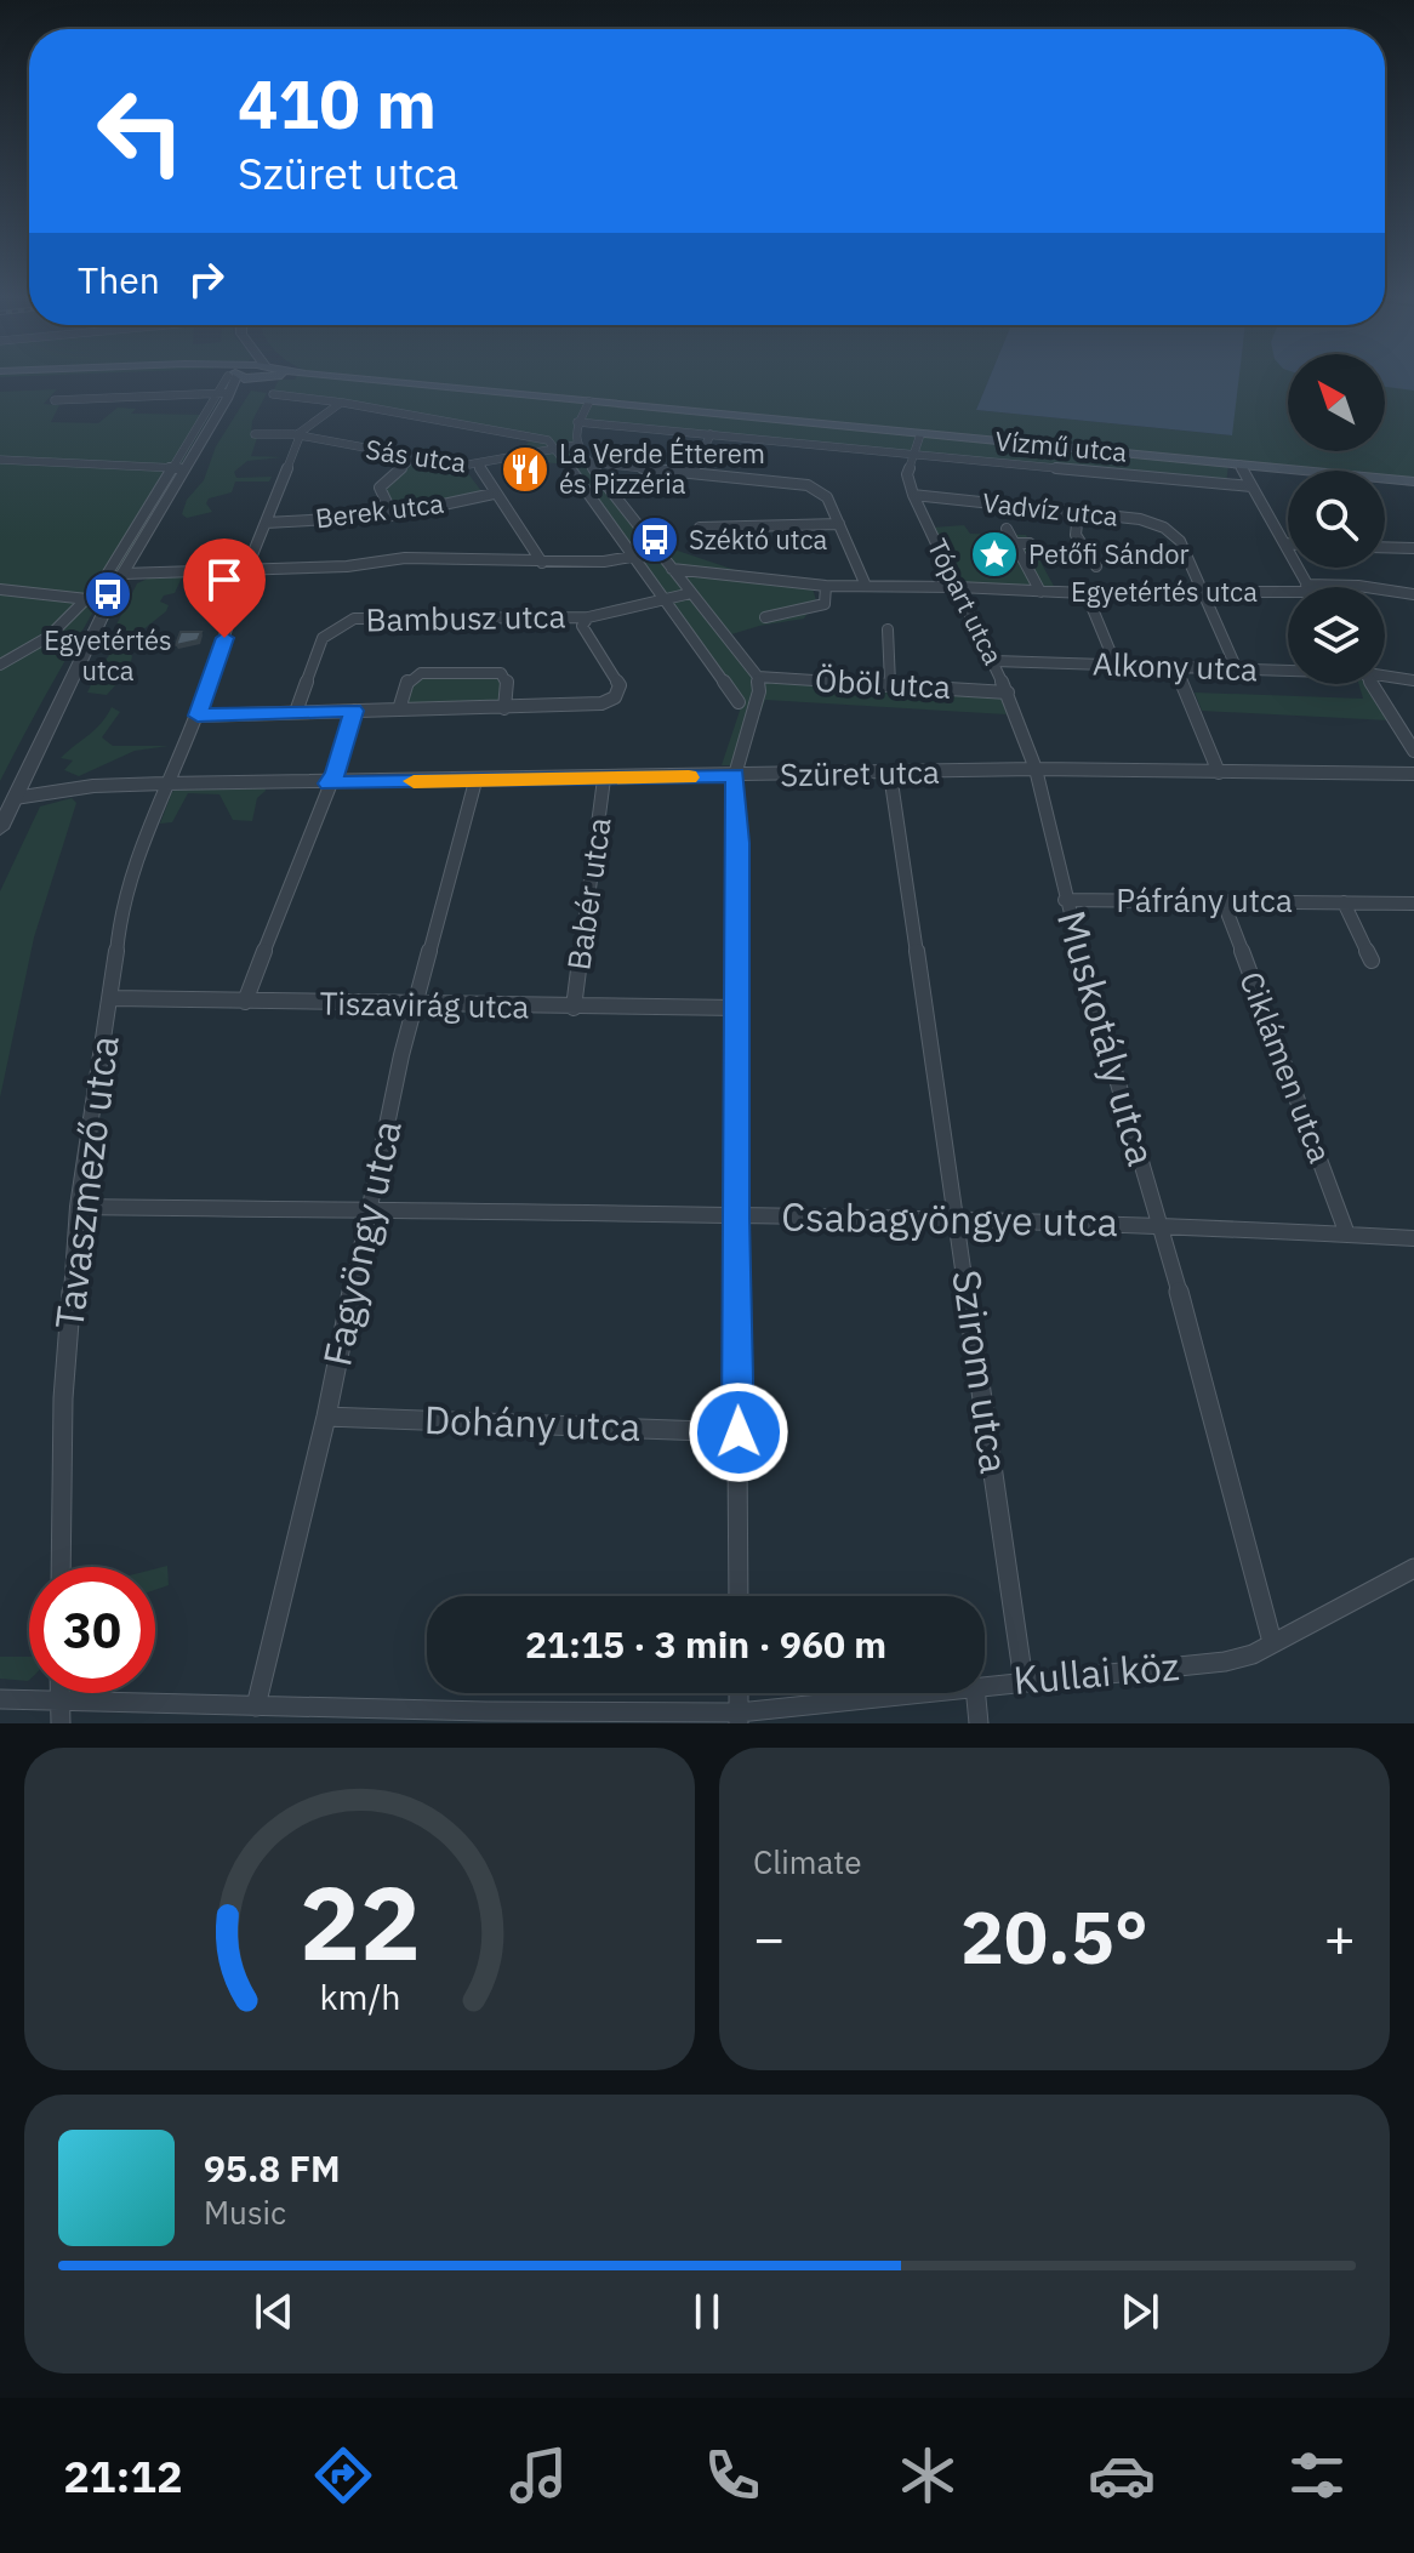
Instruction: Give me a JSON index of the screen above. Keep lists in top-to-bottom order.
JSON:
{
  "streets": {
    "main road": ["Vízmű utca"],
    "street": [
      "Sás utca",
      "Vadvíz utca",
      "Berek utca",
      "Egyetértés utca",
      "Tópart utca",
      "Bambusz utca",
      "Alkony utca",
      "Öböl utca",
      "Szüret utca",
      "Babér utca",
      "Páfrány utca",
      "Tiszavirág utca",
      "Muskotály utca",
      "Ciklámen utca",
      "Tavaszmező utca",
      "Csabagyöngye utca",
      "Fagyöngy utca",
      "Szirom utca",
      "Dohány utca",
      "Kullai köz"
    ]
  },
  "crossings": [
    ["Vízmű utca", "Tópart utca"],
    ["Sás utca", "Tavaszmező utca"],
    ["Vadvíz utca", "Egyetértés utca"],
    ["Vadvíz utca", "Tópart utca"],
    ["Vadvíz utca", "Alkony utca"],
    ["Berek utca", "Tavaszmező utca"],
    ["Egyetértés utca", "Tópart utca"],
    ["Tópart utca", "Alkony utca"],
    ["Tópart utca", "Öböl utca"],
    ["Tópart utca", "Szüret utca"],
    ["Tópart utca", "Muskotály utca"],
    ["Szüret utca", "Babér utca"],
    ["Szüret utca", "Muskotály utca"],
    ["Szüret utca", "Tavaszmező utca"],
    ["Szüret utca", "Fagyöngy utca"],
    ["Szüret utca", "Szirom utca"],
    ["Babér utca", "Tiszavirág utca"],
    ["Páfrány utca", "Muskotály utca"],
    ["Páfrány utca", "Ciklámen utca"],
    ["Tiszavirág utca", "Tavaszmező utca"],
    ["Tiszavirág utca", "Fagyöngy utca"],
    ["Muskotály utca", "Csabagyöngye utca"],
    ["Muskotály utca", "Kullai köz"],
    ["Ciklámen utca", "Csabagyöngye utca"],
    ["Tavaszmező utca", "Csabagyöngye utca"],
    ["Csabagyöngye utca", "Fagyöngy utca"],
    ["Csabagyöngye utca", "Szirom utca"],
    ["Fagyöngy utca", "Dohány utca"],
    ["Fagyöngy utca", "Kullai köz"],
    ["Szirom utca", "Kullai köz"]
  ],
  "places": {
    "restaurant": ["La Verde Étterem és Pizzéria"],
    "bus stop": ["Széktó utca", "Egyetértés utca"],
    "place": ["Petőfi Sándor"]
  },
  "north": "top left",
  "page": {
    "turn": ["410 m", "Szüret utca"],
    "then": "Then",
    "limit": "30",
    "trip": "21:15 · 3 min · 960 m",
    "tile": "Climate",
    "heat": ["−", "20.5°", "+"],
    "song": ["95.8 FM", "Music"],
    "tabs": "21:12",
    "gauge": ["22", "km/h"]
  }
}
